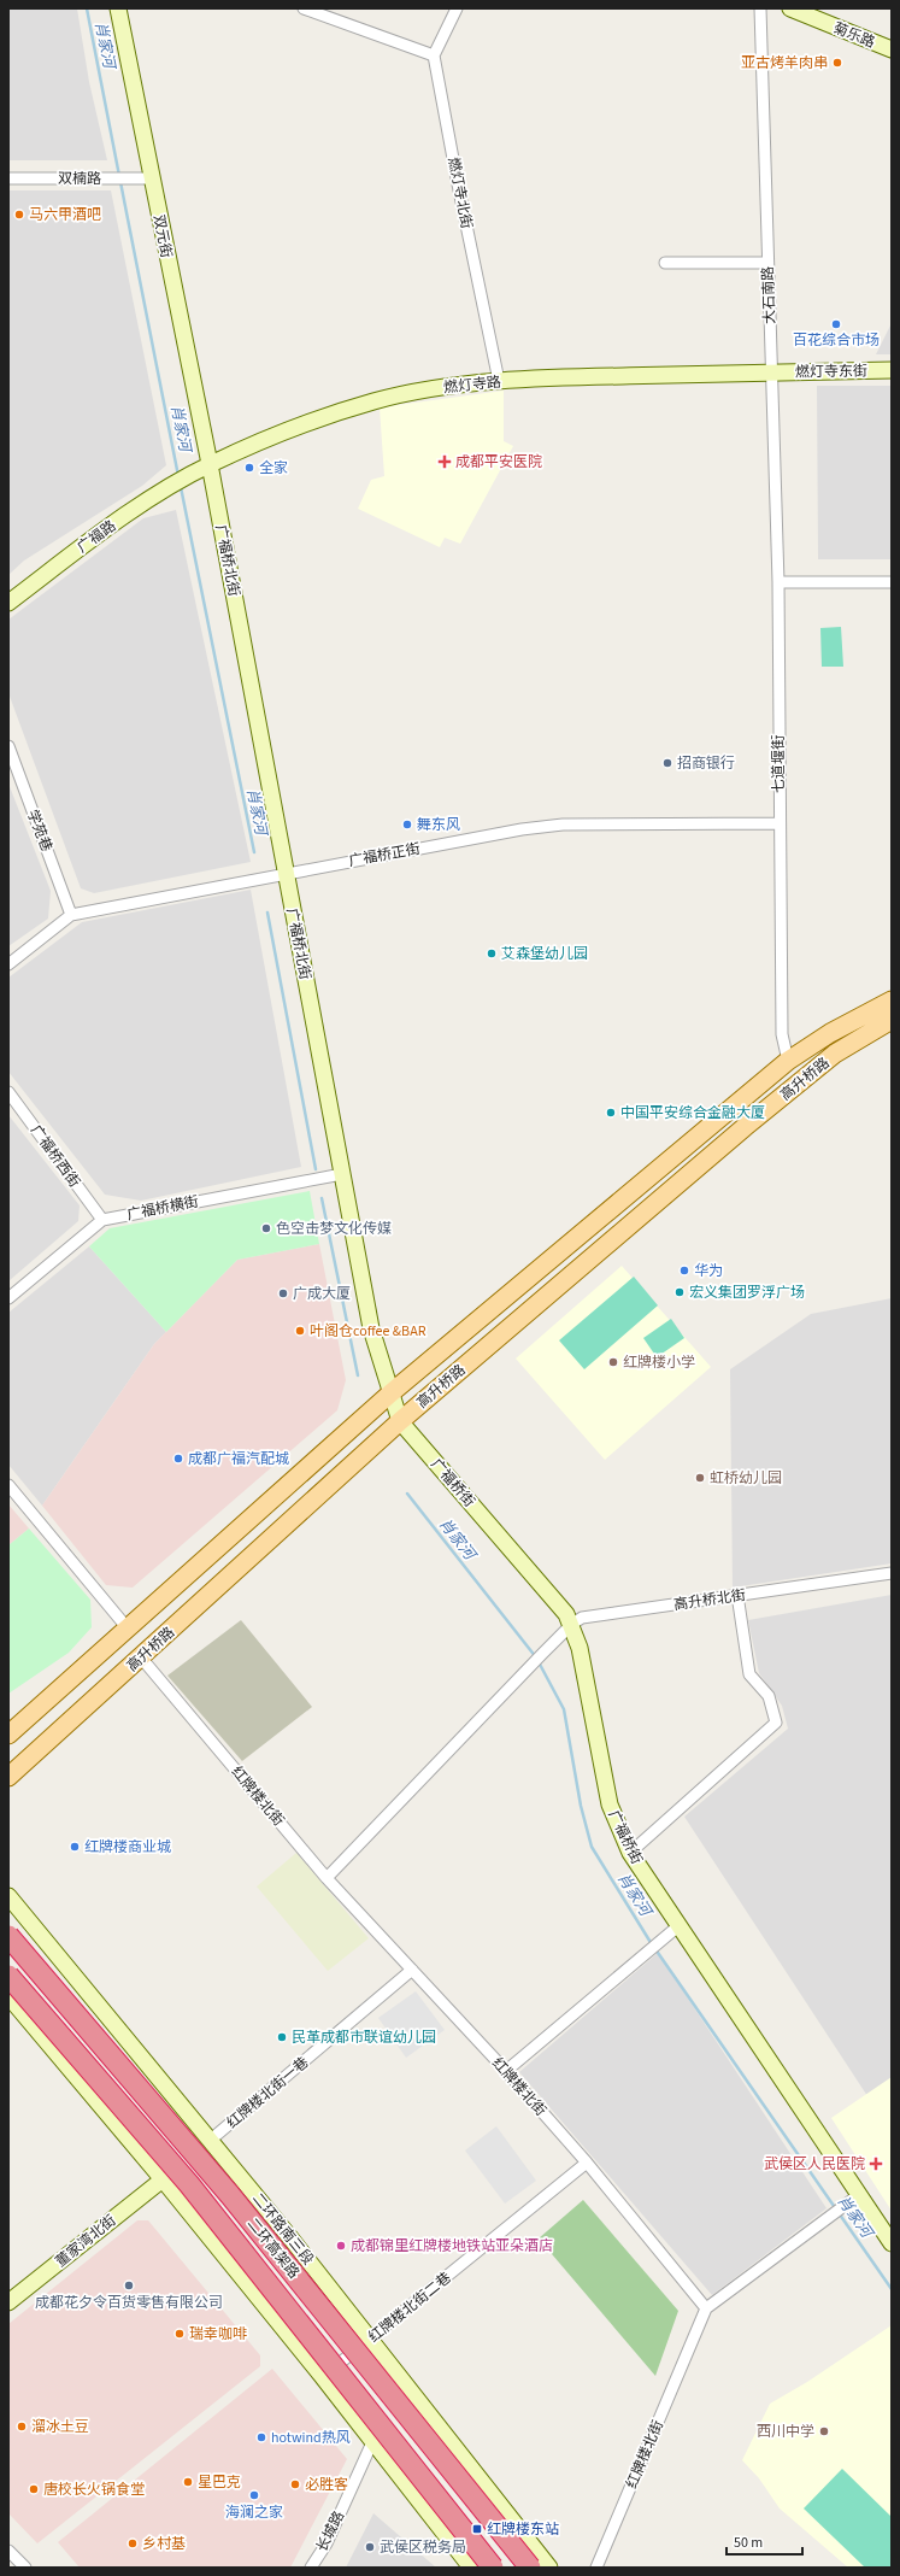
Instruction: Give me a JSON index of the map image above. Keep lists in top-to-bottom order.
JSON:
{
  "streets": {
    "highway": ["二环高架路"],
    "main road": [
      "菊乐路",
      "双元街",
      "燃灯寺东街",
      "燃灯寺路",
      "广福路",
      "广福桥北街",
      "高升桥路",
      "广福桥街",
      "二环路南三段",
      "董家湾北街"
    ],
    "street": [
      "双楠路",
      "燃灯寺北街",
      "大石南路",
      "七道堰街",
      "学苑巷",
      "广福桥正街",
      "广福桥西街",
      "广福桥横街",
      "高升桥北街",
      "红牌楼北街",
      "红牌楼北街一巷",
      "红牌楼北街二巷",
      "长城路"
    ]
  },
  "crossings": [
    ["双楠路", "双元街"],
    ["燃灯寺北街", "燃灯寺路"],
    ["双元街", "燃灯寺路"],
    ["双元街", "广福桥北街"],
    ["大石南路", "燃灯寺东街"],
    ["大石南路", "燃灯寺路"],
    ["大石南路", "七道堰街"],
    ["燃灯寺东街", "燃灯寺路"],
    ["燃灯寺路", "广福路"],
    ["燃灯寺路", "广福桥北街"],
    ["广福桥北街", "广福桥正街"],
    ["广福桥北街", "高升桥路"],
    ["广福桥北街", "广福桥横街"],
    ["广福桥北街", "广福桥街"],
    ["七道堰街", "广福桥正街"],
    ["七道堰街", "高升桥路"],
    ["学苑巷", "广福桥正街"],
    ["高升桥路", "广福桥街"],
    ["高升桥路", "红牌楼北街"],
    ["广福桥西街", "广福桥横街"],
    ["广福桥街", "高升桥北街"],
    ["高升桥北街", "红牌楼北街"],
    ["红牌楼北街", "红牌楼北街一巷"],
    ["红牌楼北街", "红牌楼北街二巷"],
    ["红牌楼北街一巷", "二环路南三段"],
    ["二环路南三段", "红牌楼北街二巷"]
  ],
  "water": ["肖家河"],
  "places": {
    "other": [
      "亚古烤羊肉串",
      "马六甲酒吧",
      "百花综合市场",
      "全家",
      "招商银行",
      "舞东风",
      "艾森堡幼儿园",
      "中国平安综合金融大厦",
      "色空击梦文化传媒",
      "华为",
      "宏义集团罗浮广场",
      "广成大厦",
      "叶阁仓coffee &BAR",
      "红牌楼小学",
      "成都广福汽配城",
      "虹桥幼儿园",
      "红牌楼商业城",
      "民革成都市联谊幼儿园",
      "成都锦里红牌楼地铁站亚朵酒店",
      "成都花夕令百货零售有限公司",
      "瑞幸咖啡",
      "溜冰土豆",
      "西川中学",
      "hotwind热风",
      "星巴克",
      "必胜客",
      "唐校长火锅食堂",
      "海澜之家",
      "乡村基",
      "武侯区税务局"
    ],
    "health": ["成都平安医院", "武侯区人民医院"],
    "transit": ["红牌楼东站"]
  },
  "scale_bar": "50 m"
}
